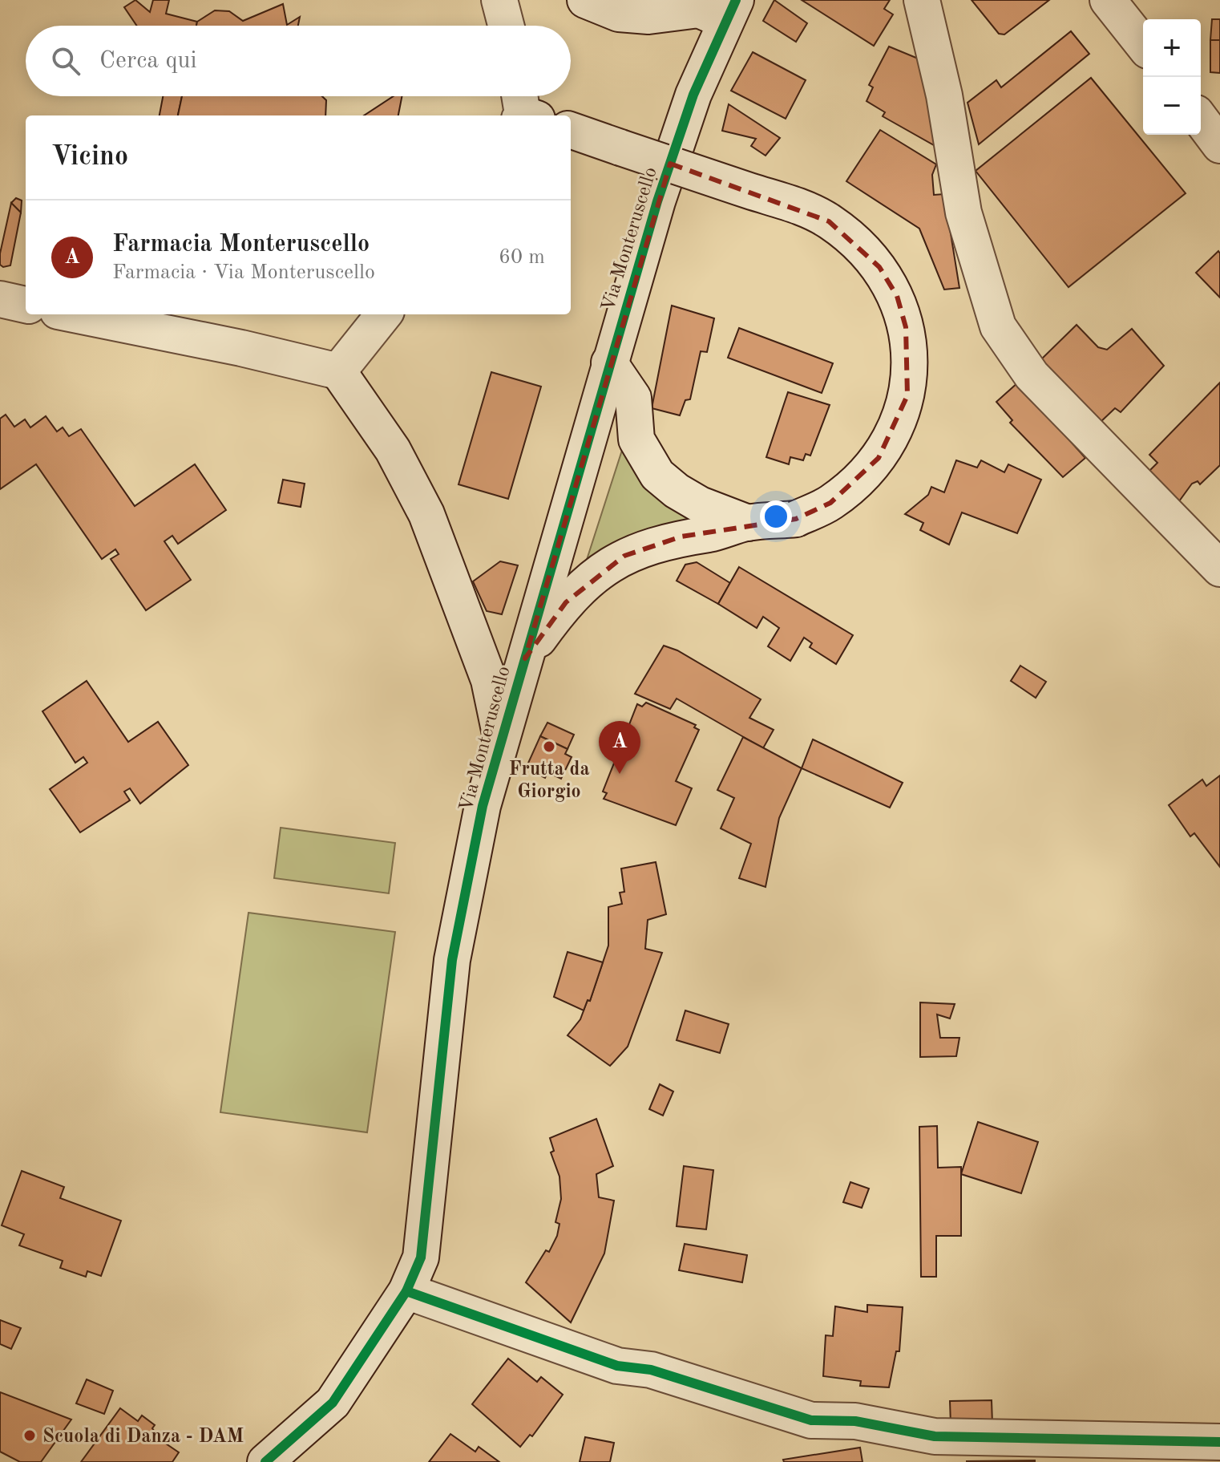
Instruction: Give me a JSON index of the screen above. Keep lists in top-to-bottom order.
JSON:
{
  "streets": {
    "street": ["Via Monteruscello"]
  },
  "places": ["Frutta da Giorgio", "Scuola di Danza - DAM"],
  "page": {
    "map_buttons": ["+", "−"],
    "search": "Cerca qui",
    "heading": "Vicino",
    "list": [
      {
        "mark": "A",
        "name": "Farmacia Monteruscello",
        "note": "Farmacia · Via Monteruscello",
        "value": "60 m"
      }
    ],
    "pins": "A"
  }
}
